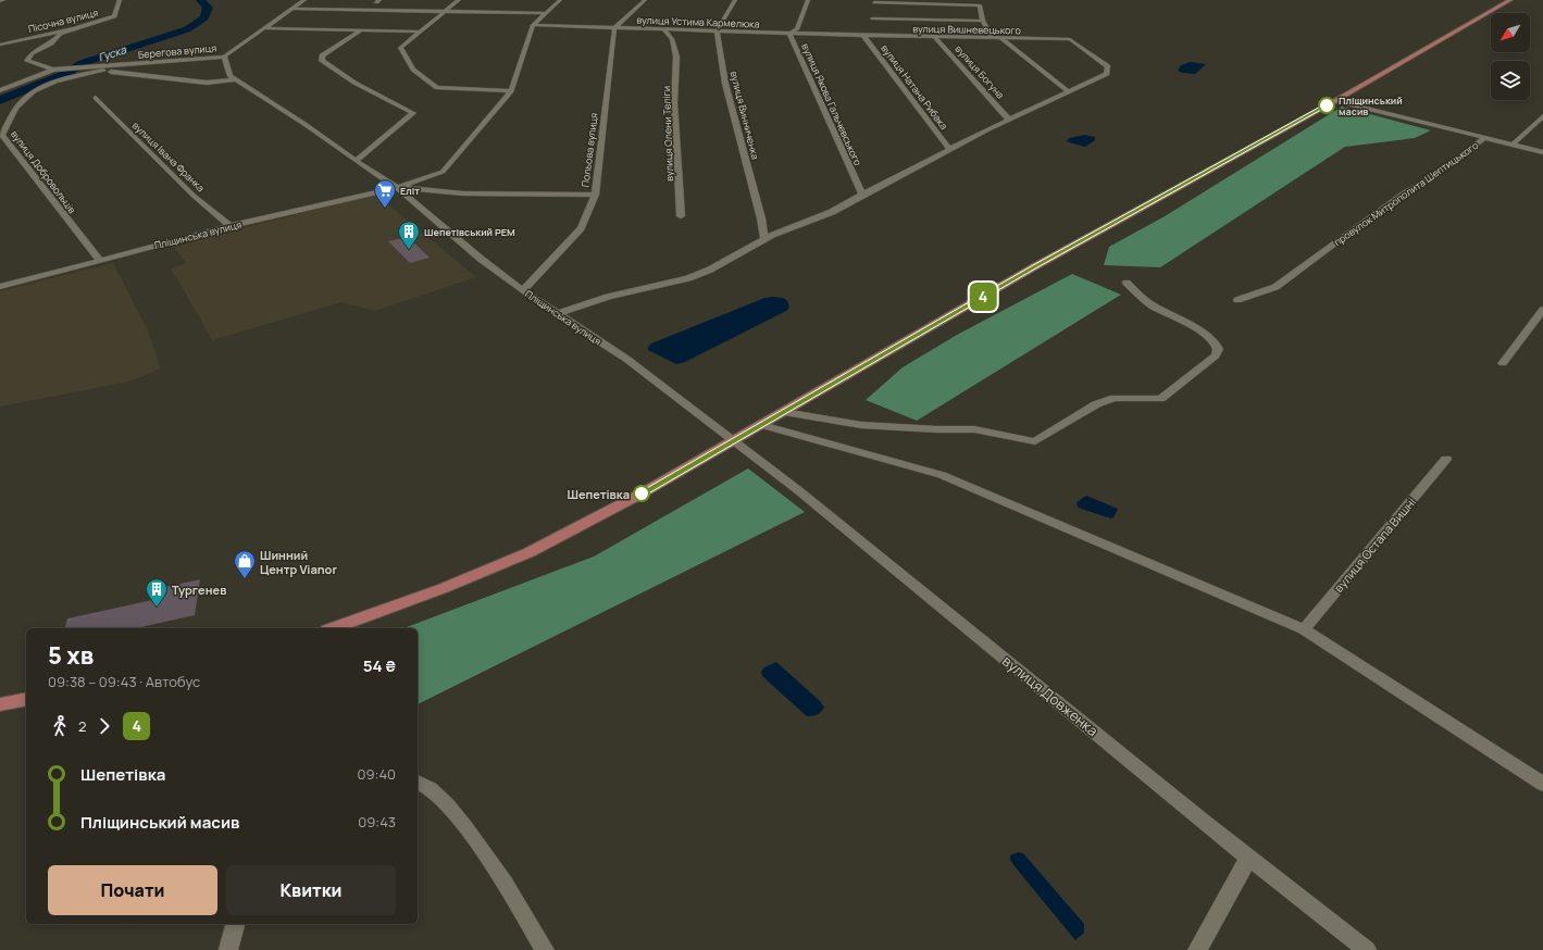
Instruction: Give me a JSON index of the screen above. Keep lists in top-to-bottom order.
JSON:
{
  "streets": {
    "street": [
      "Пісочна вулиця",
      "вулиця Устима Кармелюка",
      "вулиця Вишневецького",
      "Берегова вулиця",
      "вулиця Богуна",
      "вулиця Натана Рибака",
      "вулиця Якова Гальчевського",
      "вулиця Винниченка",
      "вулиця Олени Теліги",
      "Польова вулиця",
      "вулиця Івана Франка",
      "вулиця Добровольців",
      "провулок Митрополита Шептицького",
      "Пліщинська вулиця",
      "вулиця Остапа Вишні",
      "вулиця Довженка"
    ]
  },
  "crossings": [
    ["вулиця Устима Кармелюка", "вулиця Вишневецького"],
    ["вулиця Устима Кармелюка", "вулиця Натана Рибака"],
    ["вулиця Устима Кармелюка", "вулиця Якова Гальчевського"],
    ["вулиця Устима Кармелюка", "вулиця Винниченка"],
    ["вулиця Устима Кармелюка", "вулиця Олени Теліги"],
    ["вулиця Устима Кармелюка", "Польова вулиця"],
    ["вулиця Вишневецького", "вулиця Богуна"],
    ["вулиця Вишневецького", "вулиця Натана Рибака"],
    ["Берегова вулиця", "Пліщинська вулиця"],
    ["Польова вулиця", "Пліщинська вулиця"],
    ["вулиця Івана Франка", "Пліщинська вулиця"],
    ["вулиця Добровольців", "Пліщинська вулиця"],
    ["Пліщинська вулиця", "вулиця Довженка"]
  ],
  "water": ["Гуска"],
  "places": {
    "other": ["Пліщинський масив", "Шепетівка"],
    "supermarket": ["Еліт"],
    "building": ["Шепетівський РЕМ", "Тургенев"],
    "shop": ["Шинний Центр Vianor"]
  },
  "lines": ["bus line 4"],
  "north": "bottom left",
  "page": {
    "on_map": "4",
    "heading": ["5 хв", "09:38 – 09:43 · Автобус", "54 ₴"],
    "legs": ["2", "4"],
    "list": [
      {
        "name": "Шепетівка",
        "value": "09:40"
      },
      {
        "name": "Пліщинський масив",
        "value": "09:43"
      }
    ],
    "buttons": ["Почати", "Квитки"]
  }
}
